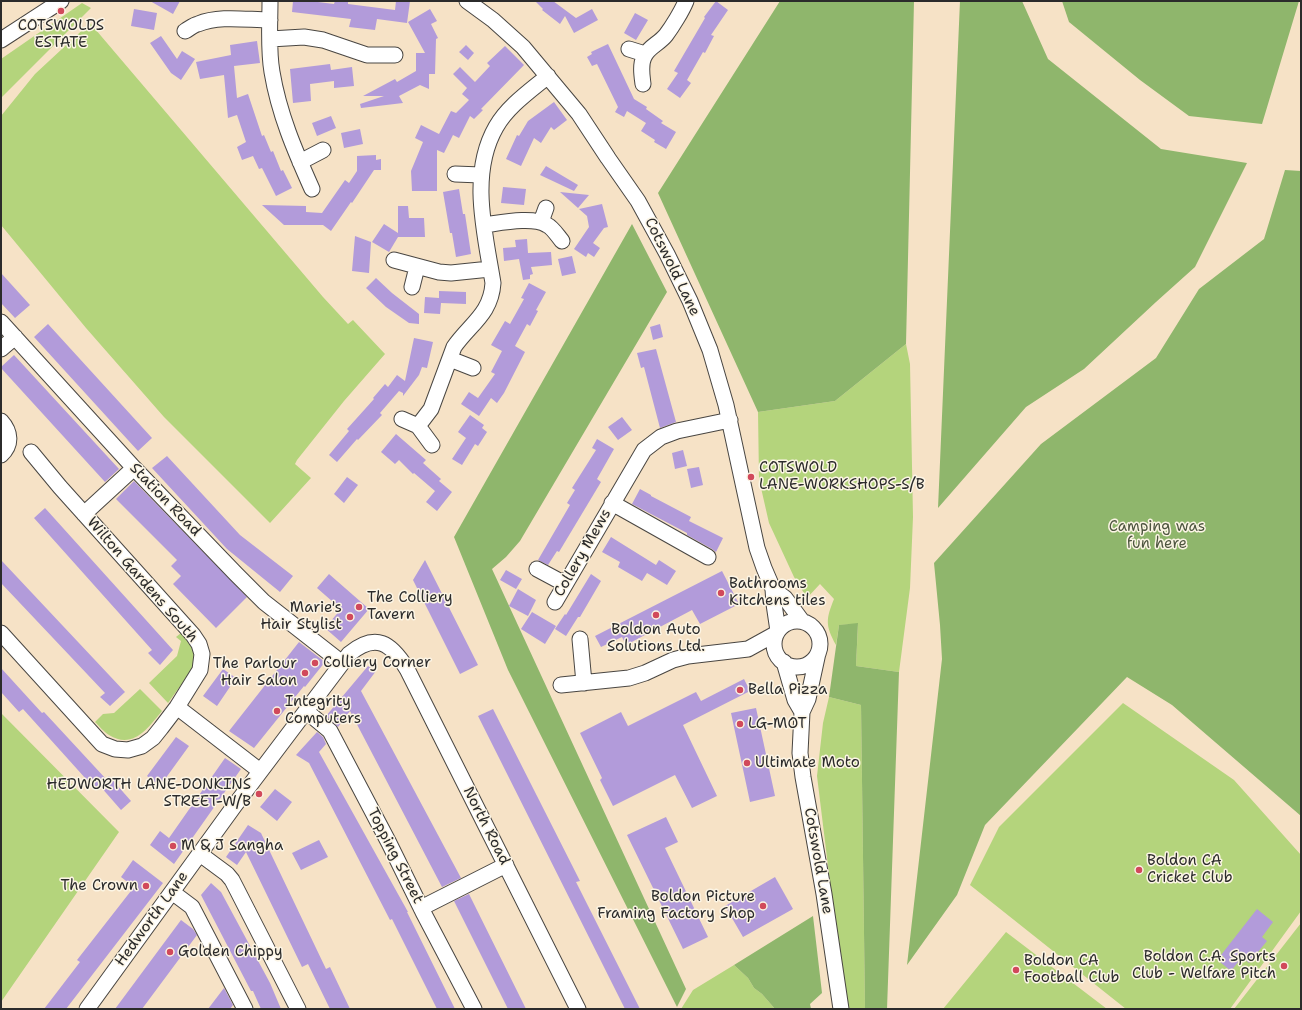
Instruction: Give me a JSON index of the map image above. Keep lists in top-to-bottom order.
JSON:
{
  "streets": {
    "street": [
      "Cotswold Lane",
      "Station Road",
      "Collery Mews",
      "Wilton Gardens South",
      "North Road",
      "Topping Street",
      "Hedworth Lane"
    ]
  },
  "crossings": [
    ["Cotswold Lane", "Collery Mews"],
    ["Station Road", "Wilton Gardens South"],
    ["Station Road", "Hedworth Lane"],
    ["North Road", "Hedworth Lane"],
    ["Topping Street", "Hedworth Lane"]
  ],
  "parks": ["Camping was fun here"],
  "places": [
    "COTSWOLDS ESTATE",
    "COTSWOLD LANE-WORKSHOPS-S/B",
    "Bathrooms Kitchens tiles",
    "The Colliery Tavern",
    "Boldon Auto Solutions Ltd.",
    "Marie's Hair Stylist",
    "Colliery Corner",
    "The Parlour Hair Salon",
    "Bella Pizza",
    "Integrity Computers",
    "LG-MOT",
    "Ultimate Moto",
    "HEDWORTH LANE-DONKINS STREET-W/B",
    "M & J Sangha",
    "Boldon CA Cricket Club",
    "The Crown",
    "Boldon Picture Framing Factory Shop",
    "Golden Chippy",
    "Boldon C.A. Sports Club - Welfare Pitch",
    "Boldon CA Football Club"
  ]
}
